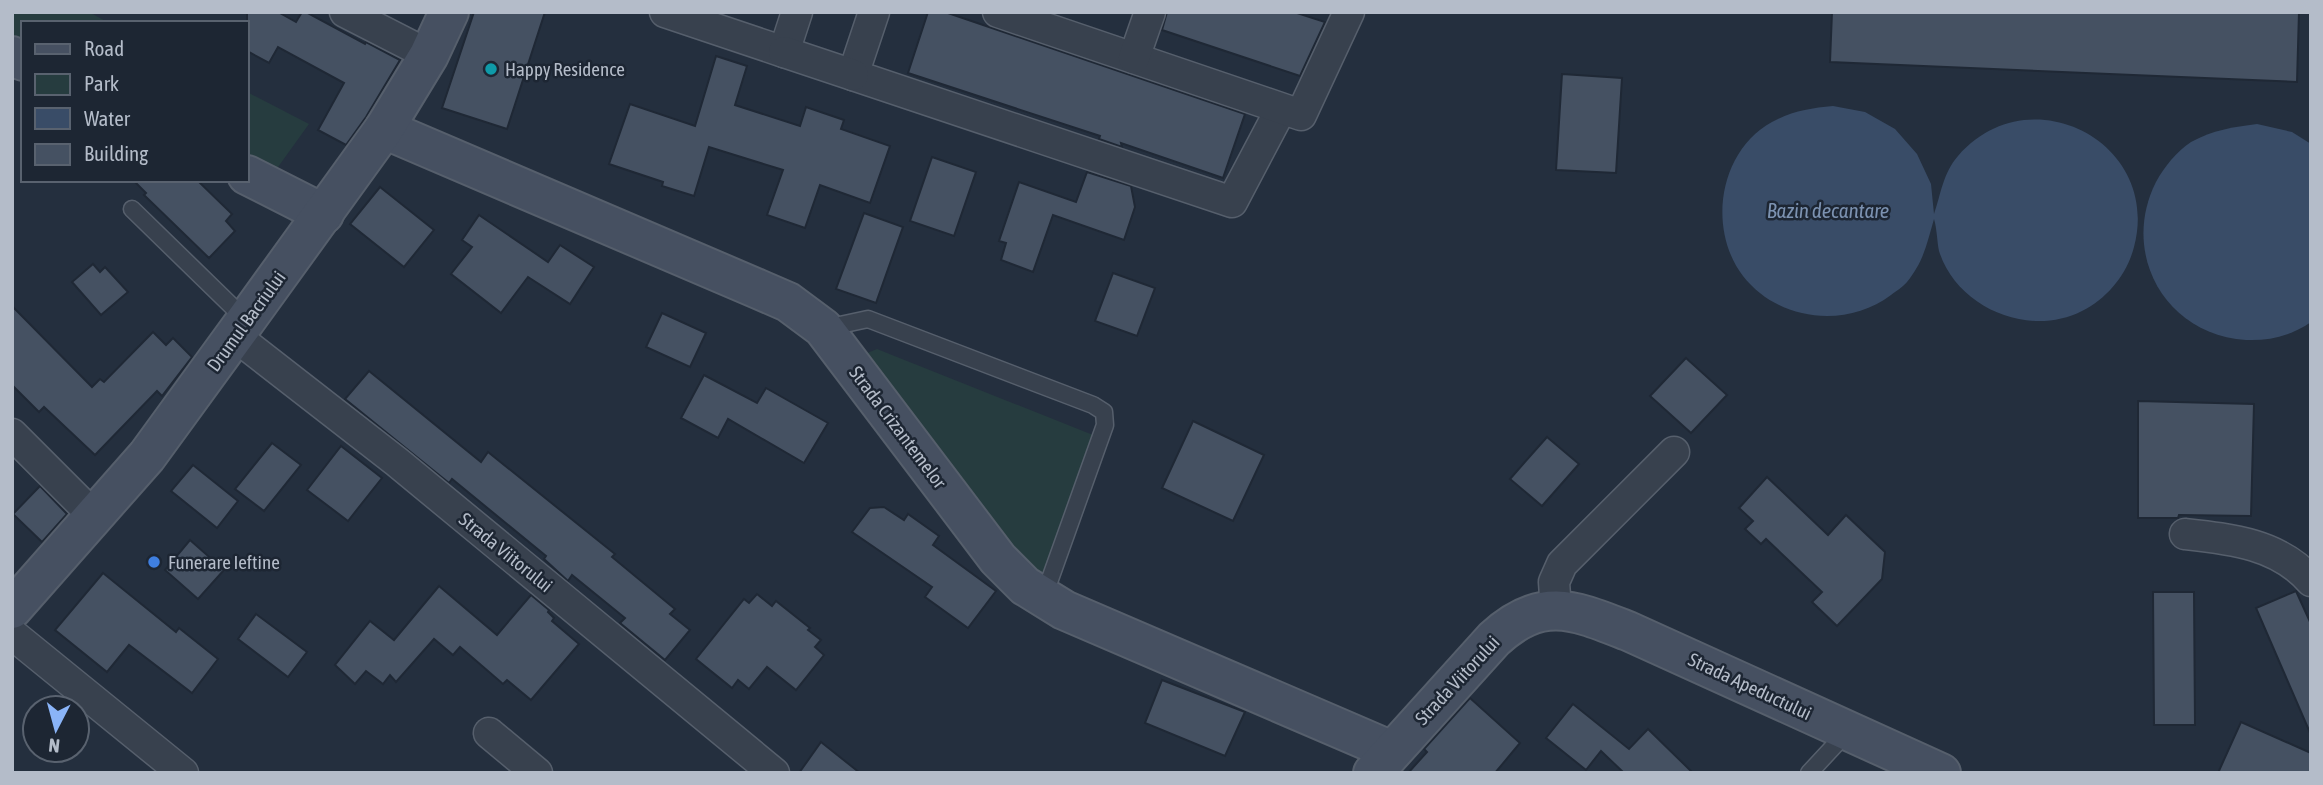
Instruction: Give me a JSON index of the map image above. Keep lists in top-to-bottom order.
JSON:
{
  "streets": {
    "street": [
      "Drumul Bacriului",
      "Strada Crizantemelor",
      "Strada Viitorului",
      "Strada Apeductului"
    ]
  },
  "crossings": [
    ["Drumul Bacriului", "Strada Crizantemelor"],
    ["Drumul Bacriului", "Strada Viitorului"],
    ["Strada Crizantemelor", "Strada Viitorului"],
    ["Strada Viitorului", "Strada Apeductului"]
  ],
  "water": ["Bazin decantare"],
  "places": ["Happy Residence", "Funerare Ieftine"],
  "legend": [
    "Road",
    "Park",
    "Water",
    "Building"
  ],
  "north": "bottom"
}
